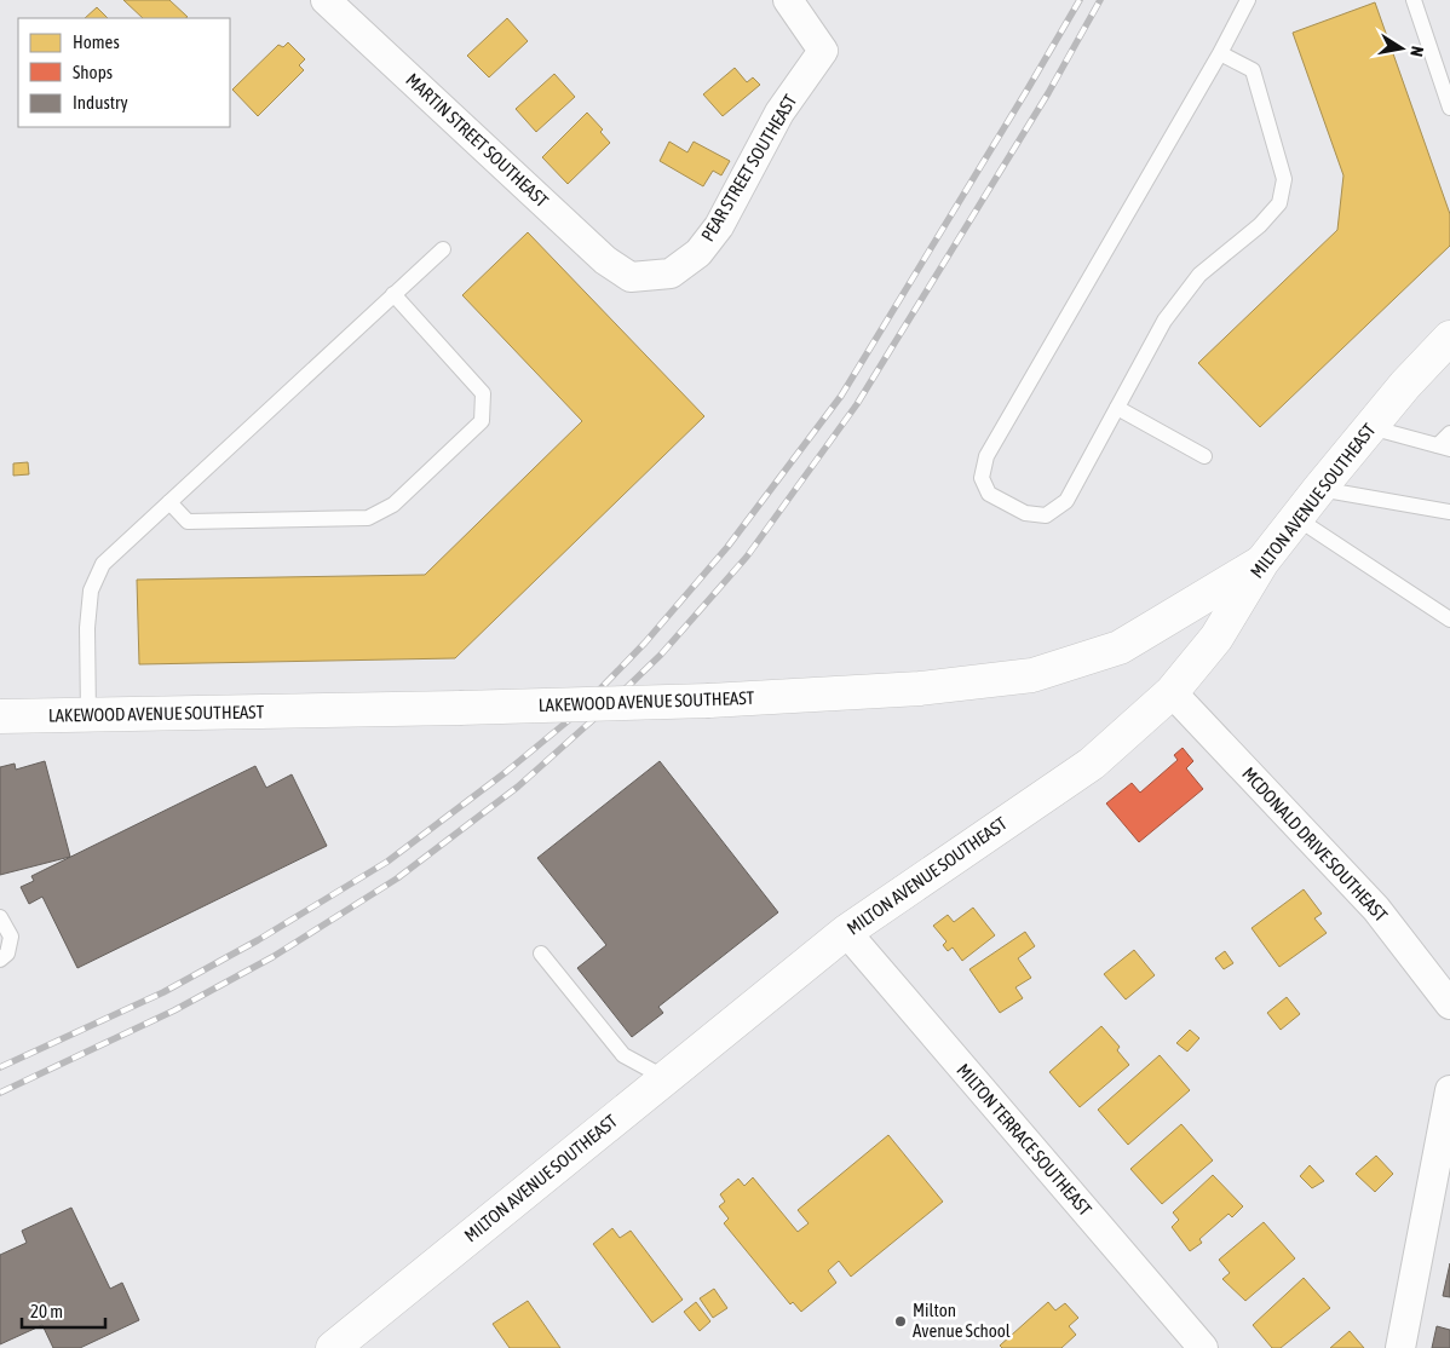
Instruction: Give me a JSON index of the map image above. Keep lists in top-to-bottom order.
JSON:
{
  "streets": {
    "street": [
      "MARTIN STREET SOUTHEAST",
      "PEAR STREET SOUTHEAST",
      "MILTON AVENUE SOUTHEAST",
      "LAKEWOOD AVENUE SOUTHEAST",
      "MCDONALD DRIVE SOUTHEAST",
      "MILTON TERRACE SOUTHEAST"
    ]
  },
  "crossings": [
    ["MARTIN STREET SOUTHEAST", "PEAR STREET SOUTHEAST"],
    ["MILTON AVENUE SOUTHEAST", "LAKEWOOD AVENUE SOUTHEAST"],
    ["MILTON AVENUE SOUTHEAST", "MCDONALD DRIVE SOUTHEAST"],
    ["MILTON AVENUE SOUTHEAST", "MILTON TERRACE SOUTHEAST"]
  ],
  "places": ["Milton Avenue School"],
  "legend": ["Homes", "Shops", "Industry"],
  "scale_bar": "20 m",
  "north": "right"
}
